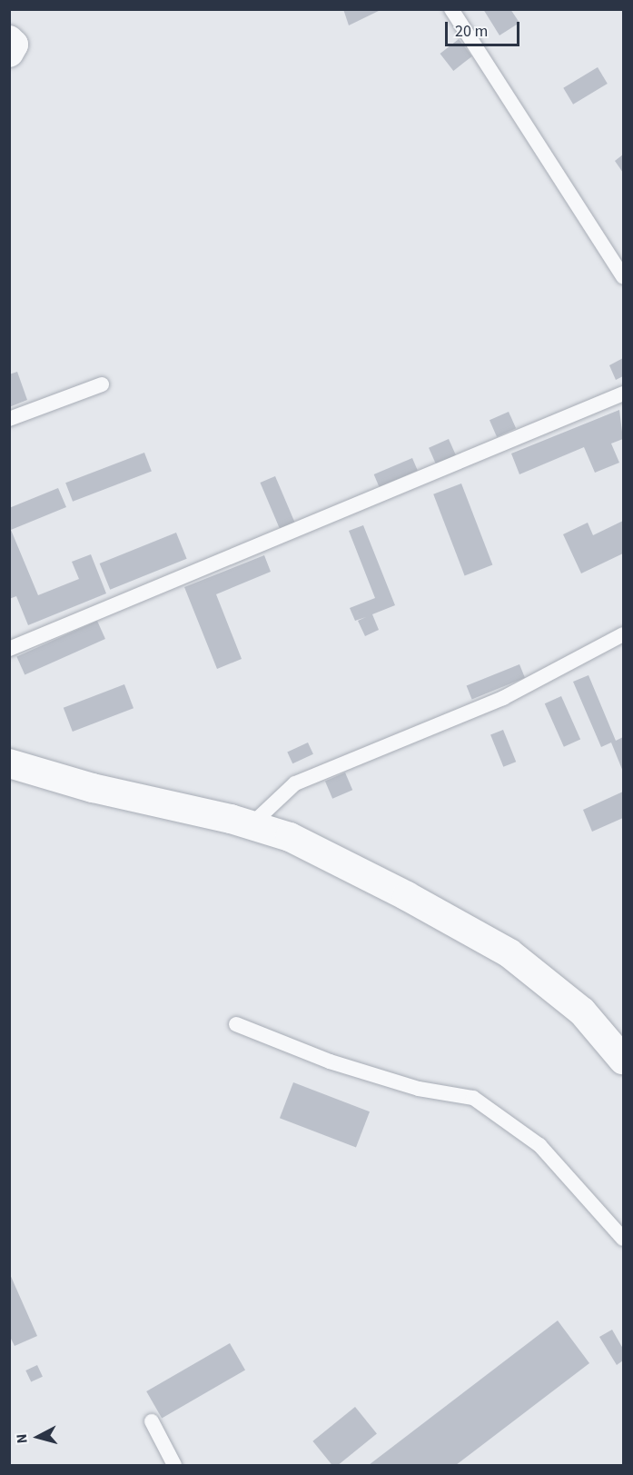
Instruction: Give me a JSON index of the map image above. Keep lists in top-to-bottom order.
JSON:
{
  "scale_bar": "20 m",
  "north": "left"
}
